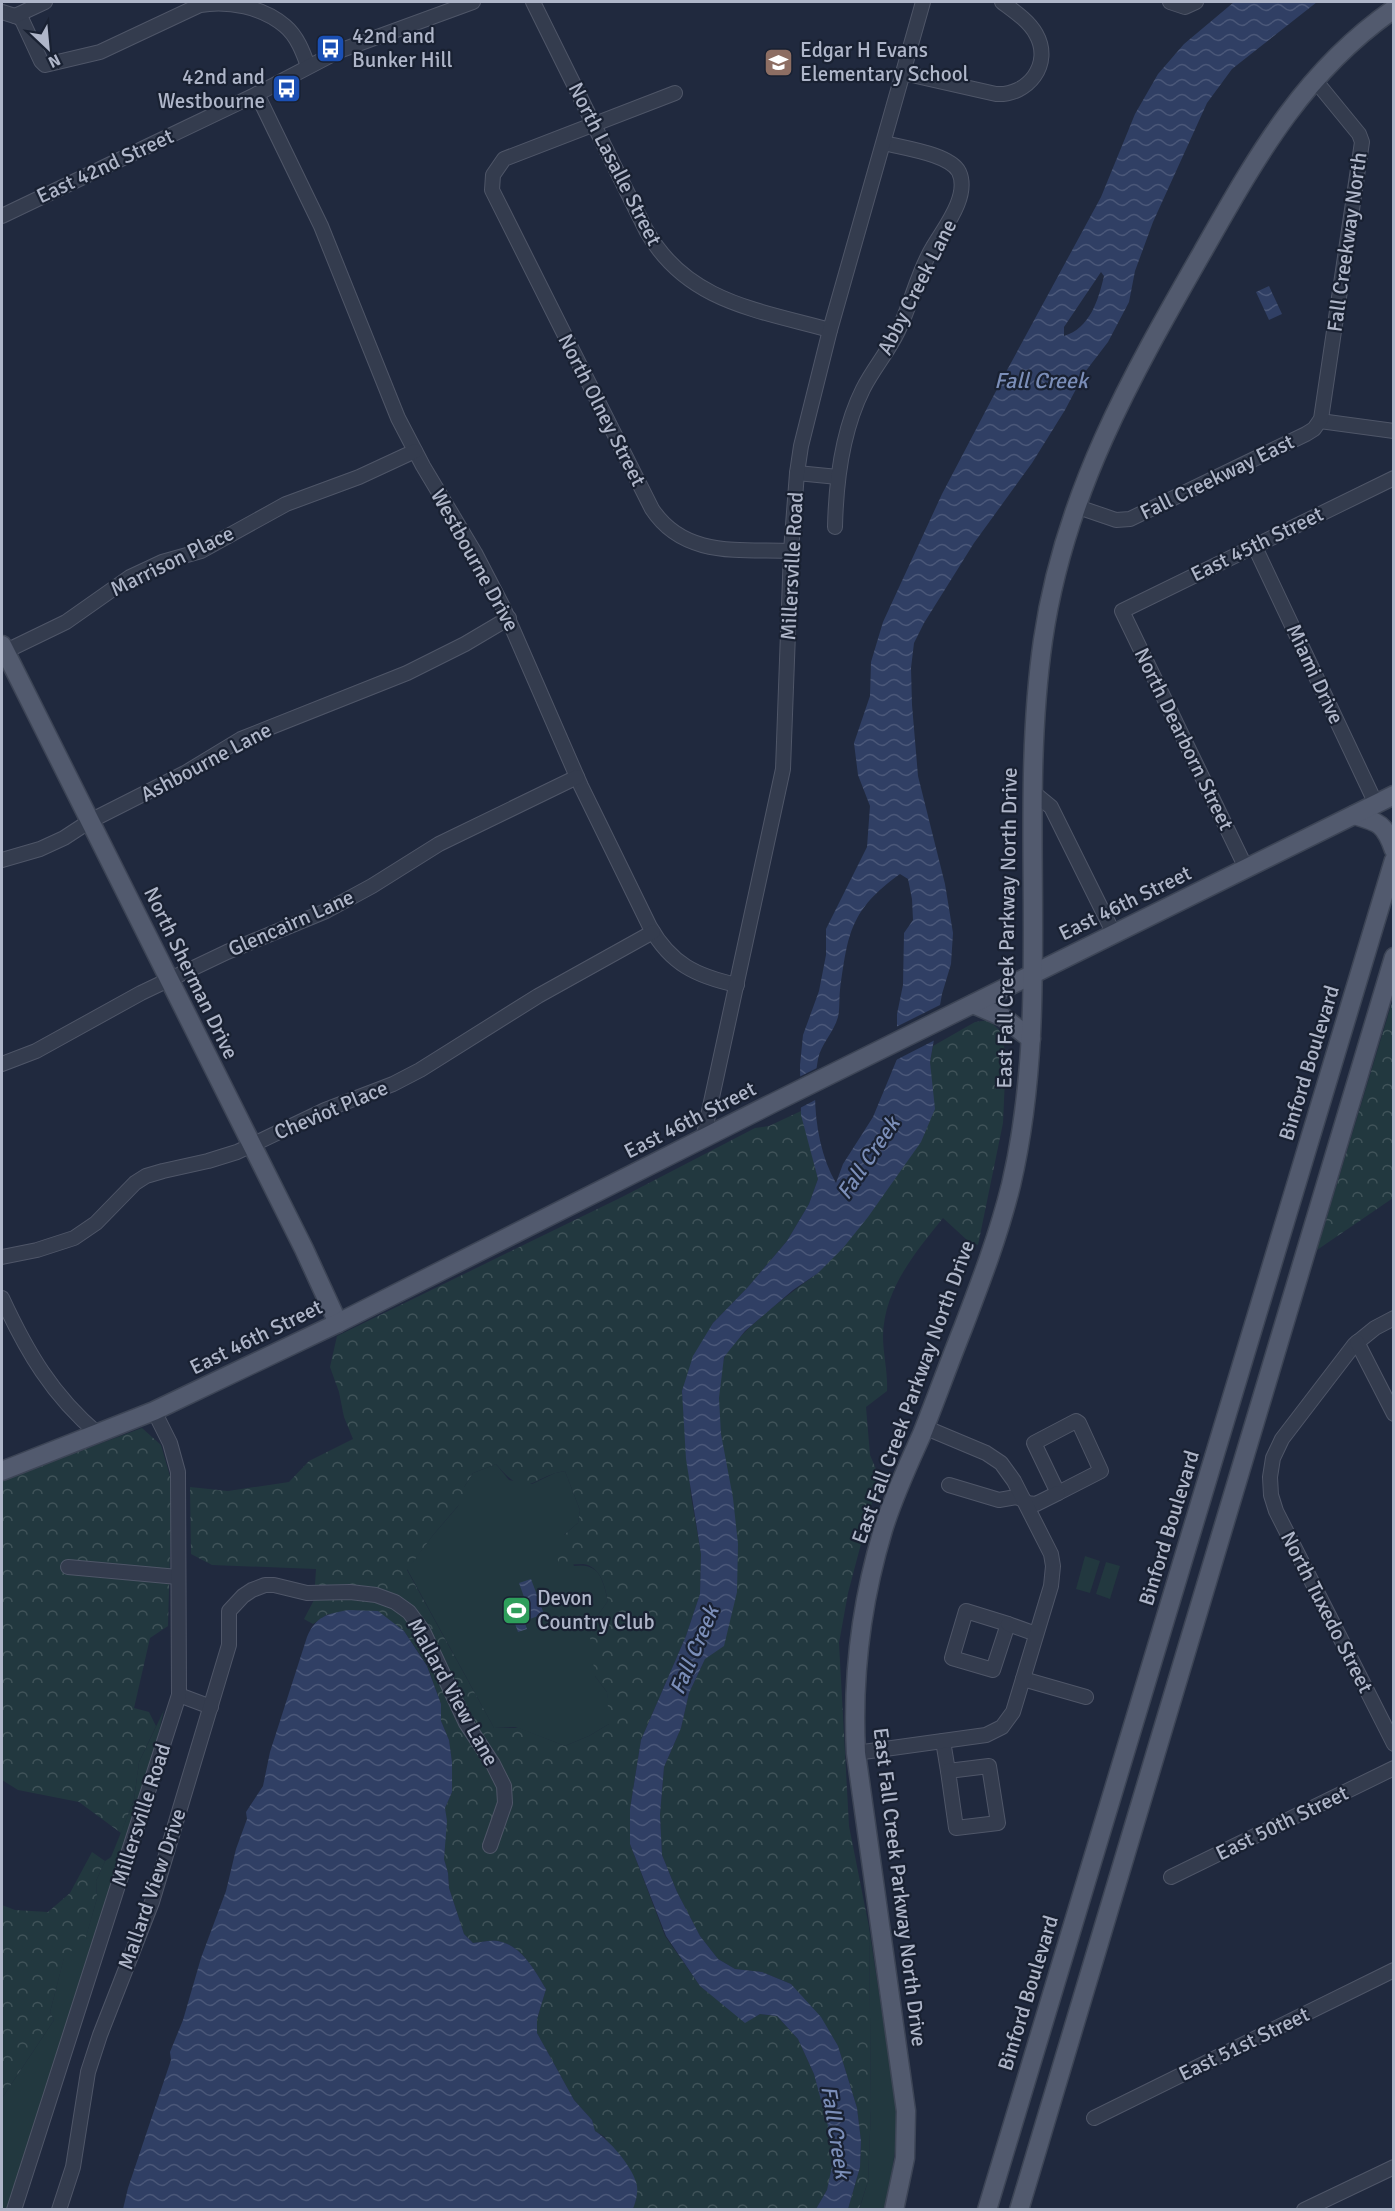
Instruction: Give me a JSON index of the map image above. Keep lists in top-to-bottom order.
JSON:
{
  "streets": {
    "main road": [
      "East 46th Street",
      "East Fall Creek Parkway North Drive",
      "North Sherman Drive",
      "Binford Boulevard"
    ],
    "street": [
      "North Lasalle Street",
      "East 42nd Street",
      "Fall Creekway North",
      "Abby Creek Lane",
      "North Olney Street",
      "Fall Creekway East",
      "East 45th Street",
      "Westbourne Drive",
      "Marrison Place",
      "Millersville Road",
      "Miami Drive",
      "North Dearborn Street",
      "Ashbourne Lane",
      "Glencairn Lane",
      "Cheviot Place",
      "North Tuxedo Street",
      "Mallard View Lane",
      "East 50th Street",
      "Mallard View Drive",
      "East 51st Street"
    ]
  },
  "crossings": [
    ["North Lasalle Street", "North Olney Street"],
    ["North Lasalle Street", "Millersville Road"],
    ["East 42nd Street", "Westbourne Drive"],
    ["Fall Creekway North", "Fall Creekway East"],
    ["Fall Creekway North", "East Fall Creek Parkway North Drive"],
    ["Abby Creek Lane", "Millersville Road"],
    ["North Olney Street", "Millersville Road"],
    ["Fall Creekway East", "East Fall Creek Parkway North Drive"],
    ["East 45th Street", "Miami Drive"],
    ["East 45th Street", "North Dearborn Street"],
    ["Westbourne Drive", "Marrison Place"],
    ["Westbourne Drive", "Millersville Road"],
    ["Westbourne Drive", "Ashbourne Lane"],
    ["Westbourne Drive", "Glencairn Lane"],
    ["Westbourne Drive", "Cheviot Place"],
    ["Marrison Place", "North Sherman Drive"],
    ["Millersville Road", "East 46th Street"],
    ["Miami Drive", "East 46th Street"],
    ["North Dearborn Street", "East 46th Street"],
    ["Ashbourne Lane", "North Sherman Drive"],
    ["East 46th Street", "East Fall Creek Parkway North Drive"],
    ["East 46th Street", "North Sherman Drive"],
    ["Glencairn Lane", "North Sherman Drive"],
    ["North Sherman Drive", "Cheviot Place"],
    ["Mallard View Lane", "Mallard View Drive"]
  ],
  "water": ["Fall Creek"],
  "places": {
    "bus stop": ["42nd and Bunker Hill", "42nd and Westbourne"],
    "school or university": ["Edgar H Evans Elementary School"],
    "sports": ["Devon Country Club"]
  },
  "north": "bottom right"
}
